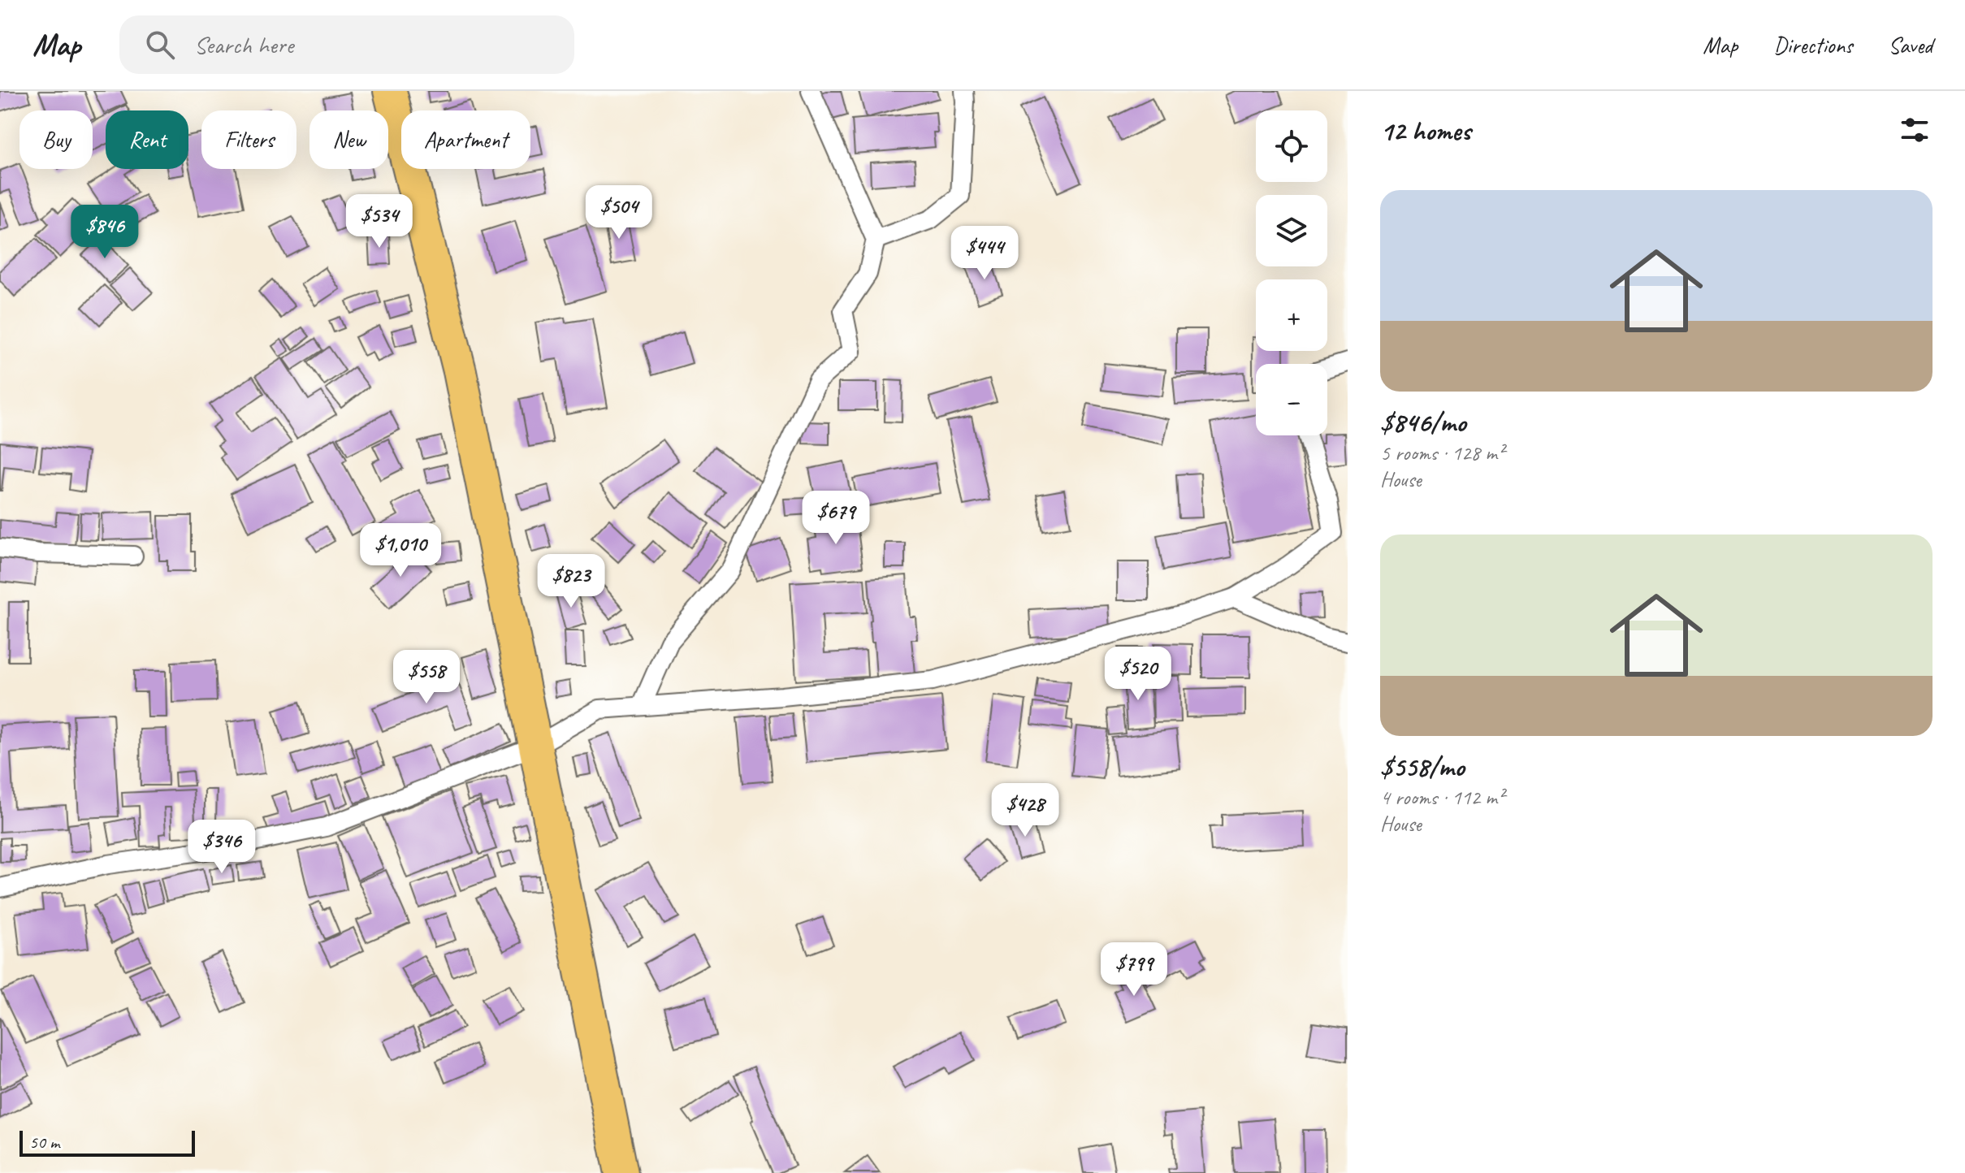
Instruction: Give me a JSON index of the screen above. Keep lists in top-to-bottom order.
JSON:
{
  "scale_bar": "50 m",
  "page": {
    "header": "Map",
    "search": "Search here",
    "nav": ["Map", "Directions", "Saved"],
    "heading": "12 homes",
    "map_buttons": ["+", "−"],
    "chip": [
      "Buy",
      "Rent",
      "Filters",
      "New",
      "Apartment"
    ],
    "list": [
      {
        "name": "$846/mo",
        "note": "5 rooms · 128 m² · House"
      },
      {
        "name": "$558/mo",
        "note": "4 rooms · 112 m² · House"
      }
    ],
    "price": [
      "$504",
      "$534",
      "$846",
      "$444",
      "$679",
      "$1,010",
      "$823",
      "$520",
      "$558",
      "$428",
      "$346",
      "$799"
    ],
    "scale": "50 m"
  }
}
